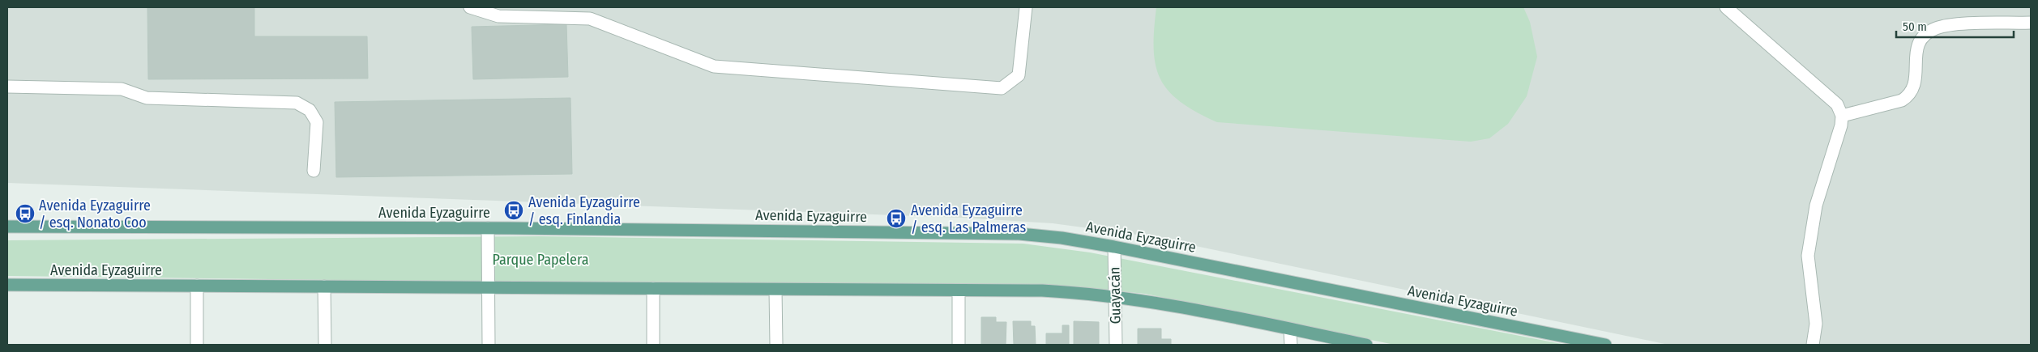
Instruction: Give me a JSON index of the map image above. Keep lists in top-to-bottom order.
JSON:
{
  "streets": {
    "main road": ["Avenida Eyzaguirre"],
    "street": ["Guayacán"]
  },
  "crossings": [
    ["Avenida Eyzaguirre", "Guayacán"]
  ],
  "parks": ["Parque Papelera"],
  "places": {
    "bus stop": ["Avenida Eyzaguirre / esq. Finlandia", "Avenida Eyzaguirre / esq. Nonato Coo", "Avenida Eyzaguirre / esq. Las Palmeras"]
  },
  "scale_bar": "50 m"
}
